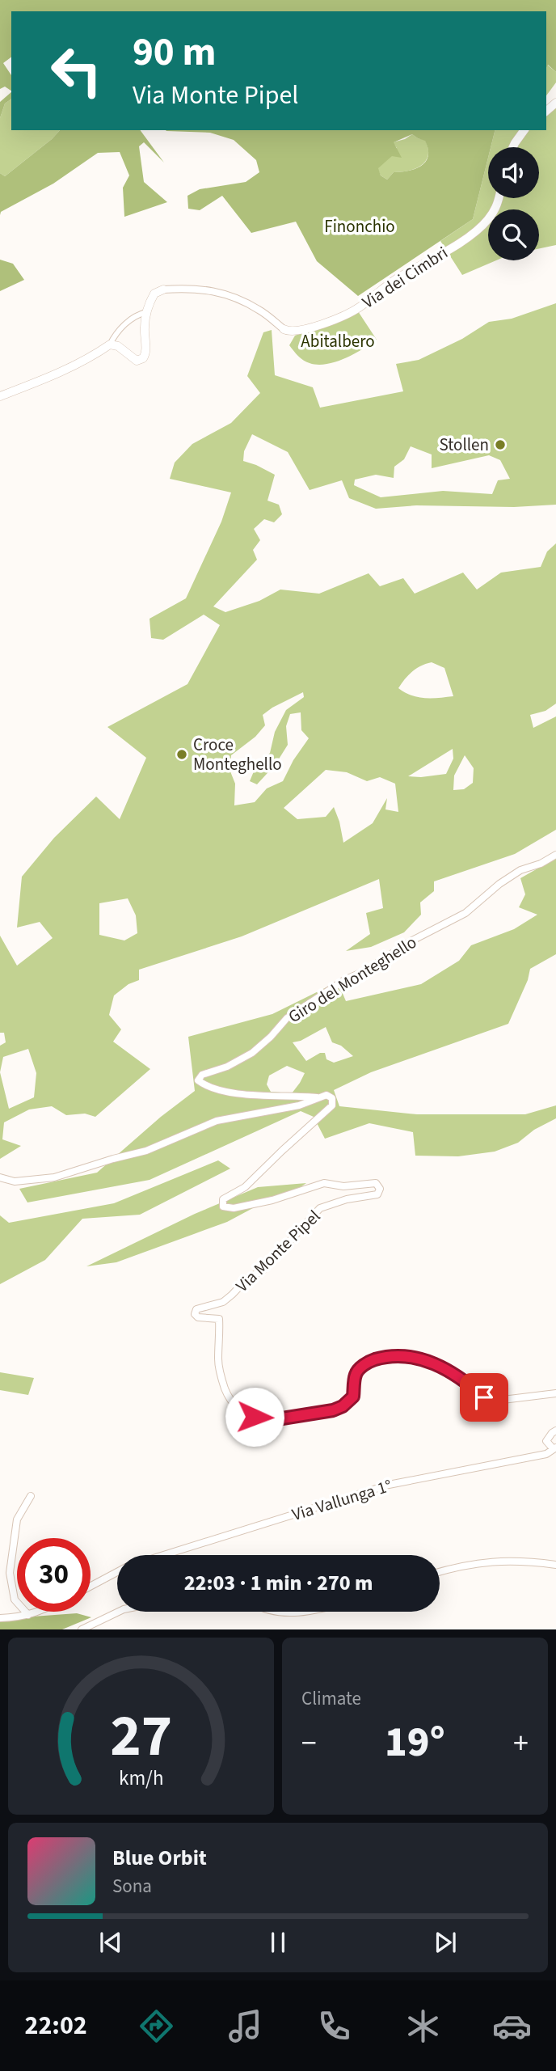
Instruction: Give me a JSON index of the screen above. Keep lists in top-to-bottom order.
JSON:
{
  "streets": {
    "street": [
      "Via dei Cimbri",
      "Giro del Monteghello",
      "Via Monte Pipel",
      "Via Vallunga 1°"
    ]
  },
  "crossings": [
    ["Giro del Monteghello", "Via Monte Pipel"]
  ],
  "parks": ["Finonchio", "Abitalbero"],
  "places": ["Stollen", "Croce Monteghello"],
  "page": {
    "turn": ["90 m", "Via Monte Pipel"],
    "limit": "30",
    "trip": "22:03 · 1 min · 270 m",
    "tile": "Climate",
    "heat": ["−", "19°", "+"],
    "song": ["Blue Orbit", "Sona"],
    "tabs": "22:02",
    "gauge": ["27", "km/h"]
  }
}
